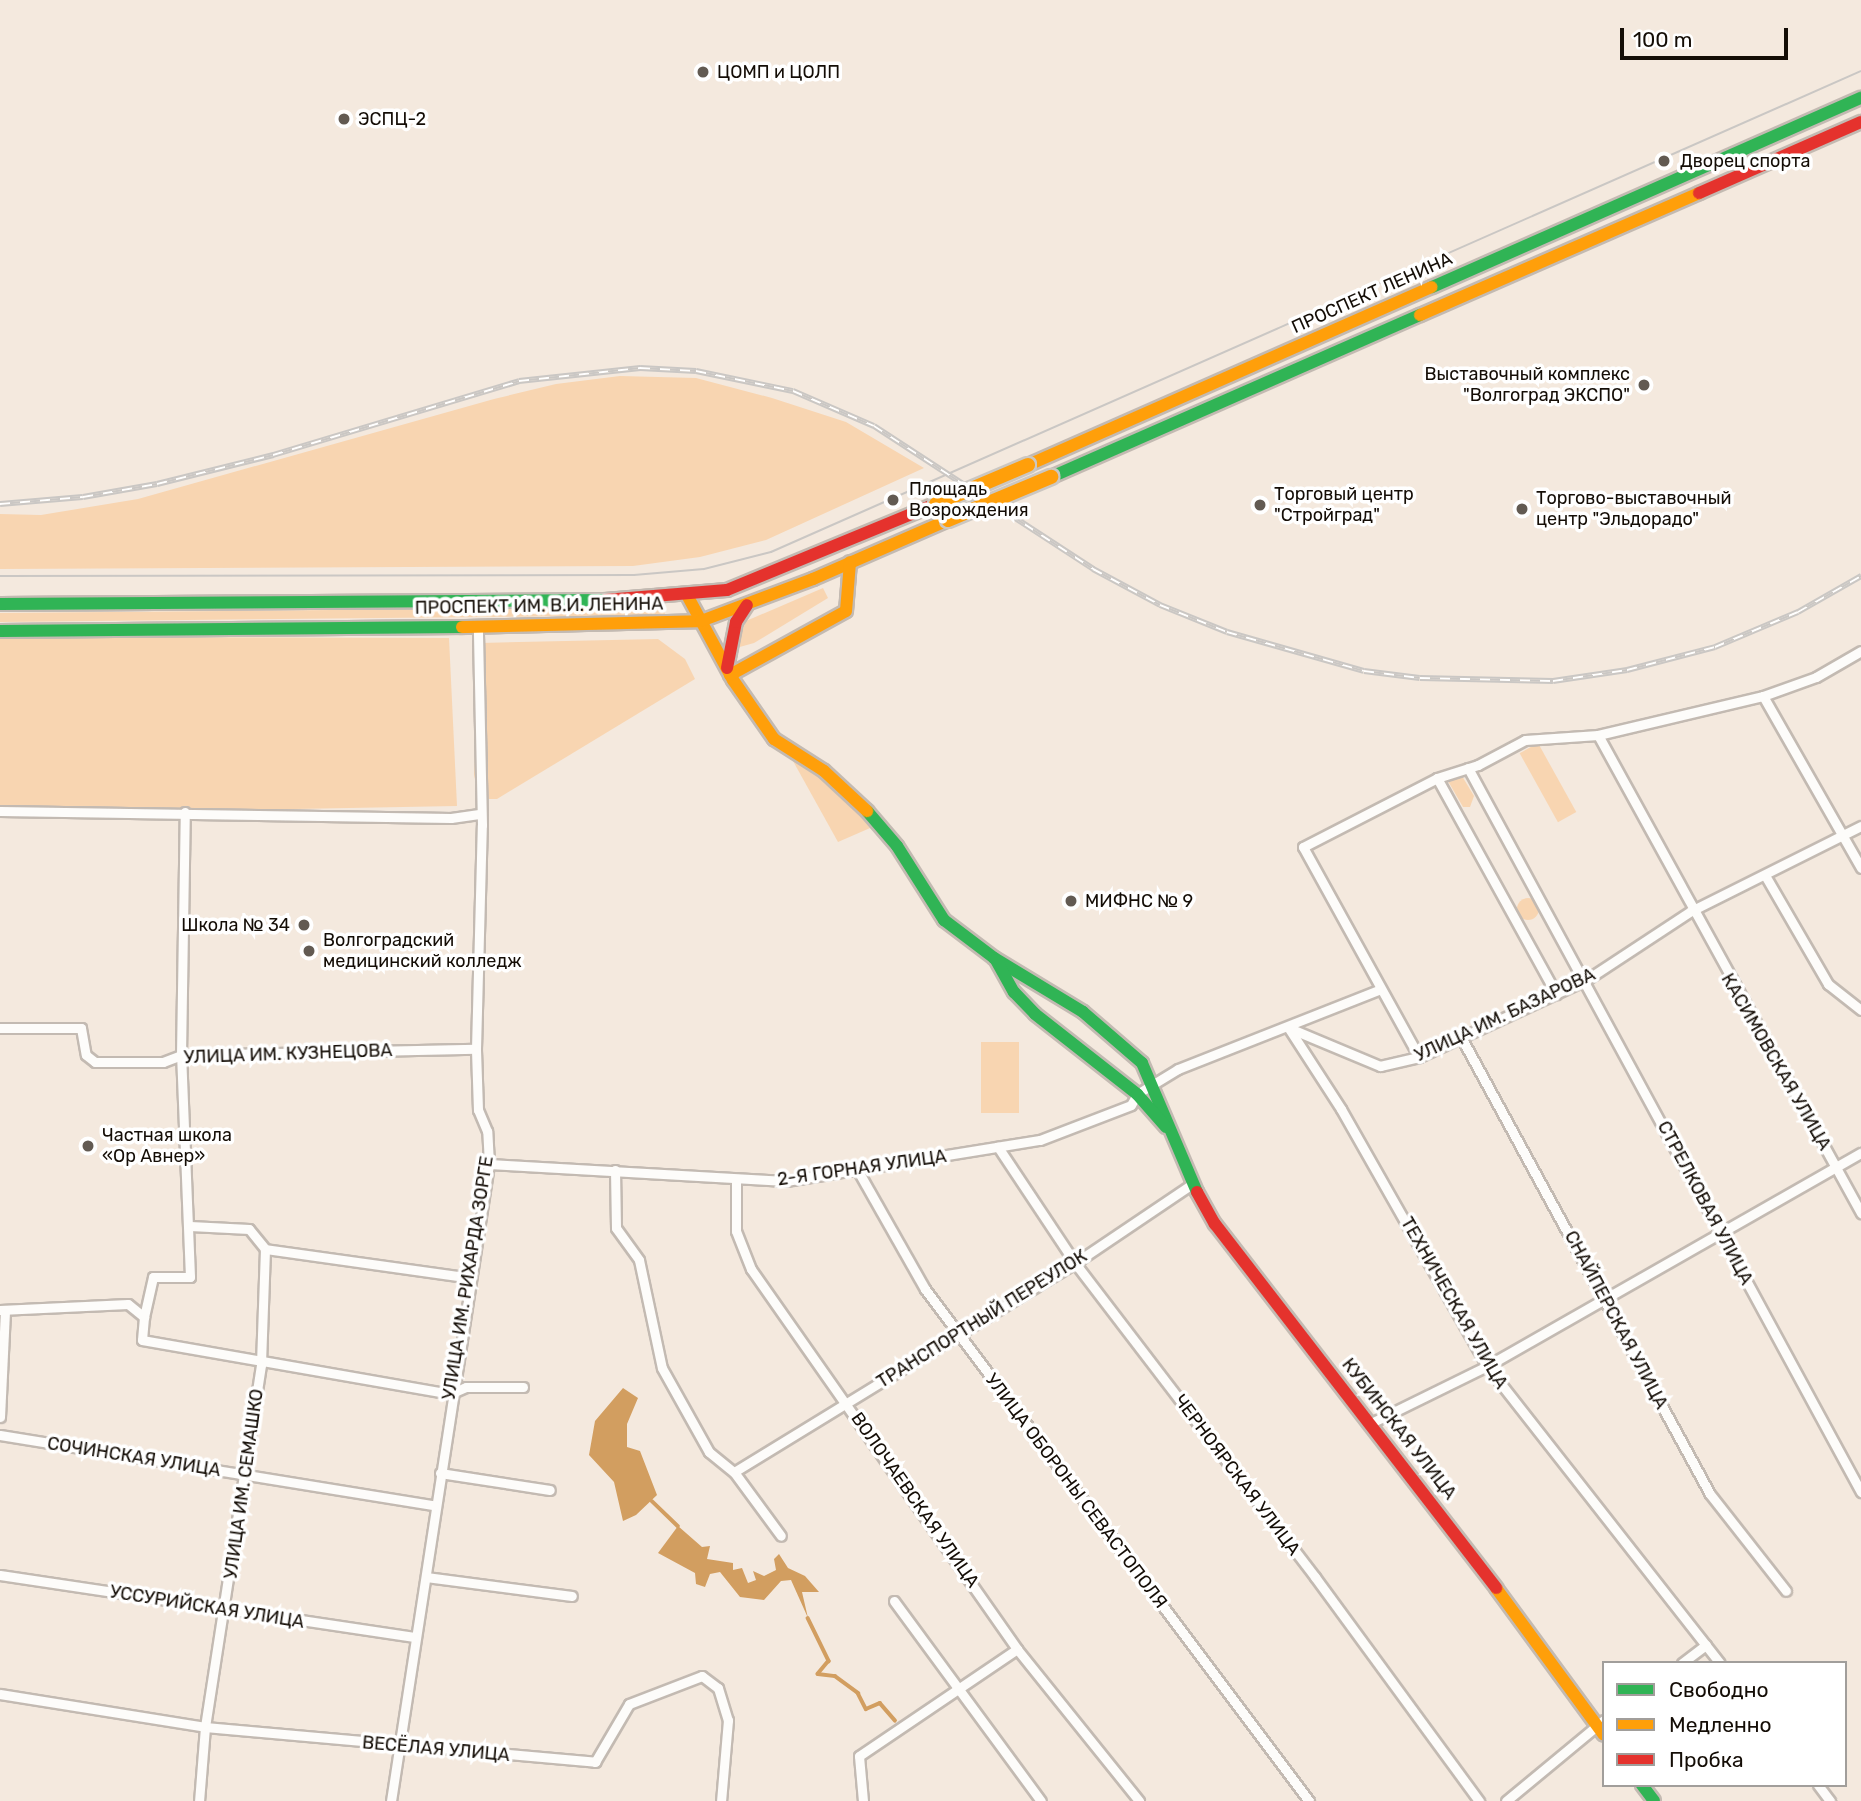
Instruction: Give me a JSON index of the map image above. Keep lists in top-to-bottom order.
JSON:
{
  "streets": {
    "main road": ["ПРОСПЕКТ ЛЕНИНА", "ПРОСПЕКТ ИМ. В.И. ЛЕНИНА", "КУБИНСКАЯ УЛИЦА"],
    "street": [
      "УЛИЦА ИМ. БАЗАРОВА",
      "УЛИЦА ИМ. КУЗНЕЦОВА",
      "КАСИМОВСКАЯ УЛИЦА",
      "2-Я ГОРНАЯ УЛИЦА",
      "СТРЕЛКОВАЯ УЛИЦА",
      "УЛИЦА ИМ. РИХАРДА ЗОРГЕ",
      "ТЕХНИЧЕСКАЯ УЛИЦА",
      "ТРАНСПОРТНЫЙ ПЕРЕУЛОК",
      "СНАЙПЕРСКАЯ УЛИЦА",
      "СОЧИНСКАЯ УЛИЦА",
      "ЧЕРНОЯРСКАЯ УЛИЦА",
      "УЛИЦА ИМ. СЕМАШКО",
      "УЛИЦА ОБОРОНЫ СЕВАСТОПОЛЯ",
      "ВОЛОЧАЕВСКАЯ УЛИЦА",
      "УССУРИЙСКАЯ УЛИЦА",
      "ВЕСЁЛАЯ УЛИЦА"
    ]
  },
  "crossings": [
    ["ПРОСПЕКТ ЛЕНИНА", "ПРОСПЕКТ ИМ. В.И. ЛЕНИНА"],
    ["ПРОСПЕКТ ИМ. В.И. ЛЕНИНА", "УЛИЦА ИМ. РИХАРДА ЗОРГЕ"],
    ["ПРОСПЕКТ ИМ. В.И. ЛЕНИНА", "КУБИНСКАЯ УЛИЦА"],
    ["УЛИЦА ИМ. БАЗАРОВА", "КАСИМОВСКАЯ УЛИЦА"],
    ["УЛИЦА ИМ. БАЗАРОВА", "СТРЕЛКОВАЯ УЛИЦА"],
    ["УЛИЦА ИМ. БАЗАРОВА", "ТЕХНИЧЕСКАЯ УЛИЦА"],
    ["УЛИЦА ИМ. БАЗАРОВА", "СНАЙПЕРСКАЯ УЛИЦА"],
    ["УЛИЦА ИМ. КУЗНЕЦОВА", "УЛИЦА ИМ. РИХАРДА ЗОРГЕ"],
    ["2-Я ГОРНАЯ УЛИЦА", "УЛИЦА ИМ. РИХАРДА ЗОРГЕ"],
    ["2-Я ГОРНАЯ УЛИЦА", "КУБИНСКАЯ УЛИЦА"],
    ["2-Я ГОРНАЯ УЛИЦА", "ЧЕРНОЯРСКАЯ УЛИЦА"],
    ["2-Я ГОРНАЯ УЛИЦА", "УЛИЦА ОБОРОНЫ СЕВАСТОПОЛЯ"],
    ["2-Я ГОРНАЯ УЛИЦА", "ВОЛОЧАЕВСКАЯ УЛИЦА"],
    ["УЛИЦА ИМ. РИХАРДА ЗОРГЕ", "СОЧИНСКАЯ УЛИЦА"],
    ["УЛИЦА ИМ. РИХАРДА ЗОРГЕ", "УССУРИЙСКАЯ УЛИЦА"],
    ["УЛИЦА ИМ. РИХАРДА ЗОРГЕ", "ВЕСЁЛАЯ УЛИЦА"],
    ["ТРАНСПОРТНЫЙ ПЕРЕУЛОК", "КУБИНСКАЯ УЛИЦА"],
    ["ТРАНСПОРТНЫЙ ПЕРЕУЛОК", "ЧЕРНОЯРСКАЯ УЛИЦА"],
    ["ТРАНСПОРТНЫЙ ПЕРЕУЛОК", "УЛИЦА ОБОРОНЫ СЕВАСТОПОЛЯ"],
    ["ТРАНСПОРТНЫЙ ПЕРЕУЛОК", "ВОЛОЧАЕВСКАЯ УЛИЦА"],
    ["СОЧИНСКАЯ УЛИЦА", "УЛИЦА ИМ. СЕМАШКО"],
    ["УЛИЦА ИМ. СЕМАШКО", "УССУРИЙСКАЯ УЛИЦА"],
    ["УЛИЦА ИМ. СЕМАШКО", "ВЕСЁЛАЯ УЛИЦА"]
  ],
  "places": [
    "ЦОМП и ЦОЛП",
    "ЭСПЦ-2",
    "Дворец спорта",
    "Выставочный комплекс \"Волгоград ЭКСПО\"",
    "Площадь Возрождения",
    "Торговый центр \"Стройград\"",
    "Торгово-выставочный центр \"Эльдорадо\"",
    "МИФНС № 9",
    "Школа № 34",
    "Волгоградский медицинский колледж",
    "Частная школа «Ор Авнер»"
  ],
  "legend": ["Свободно", "Медленно", "Пробка"],
  "scale_bar": "100 m"
}
